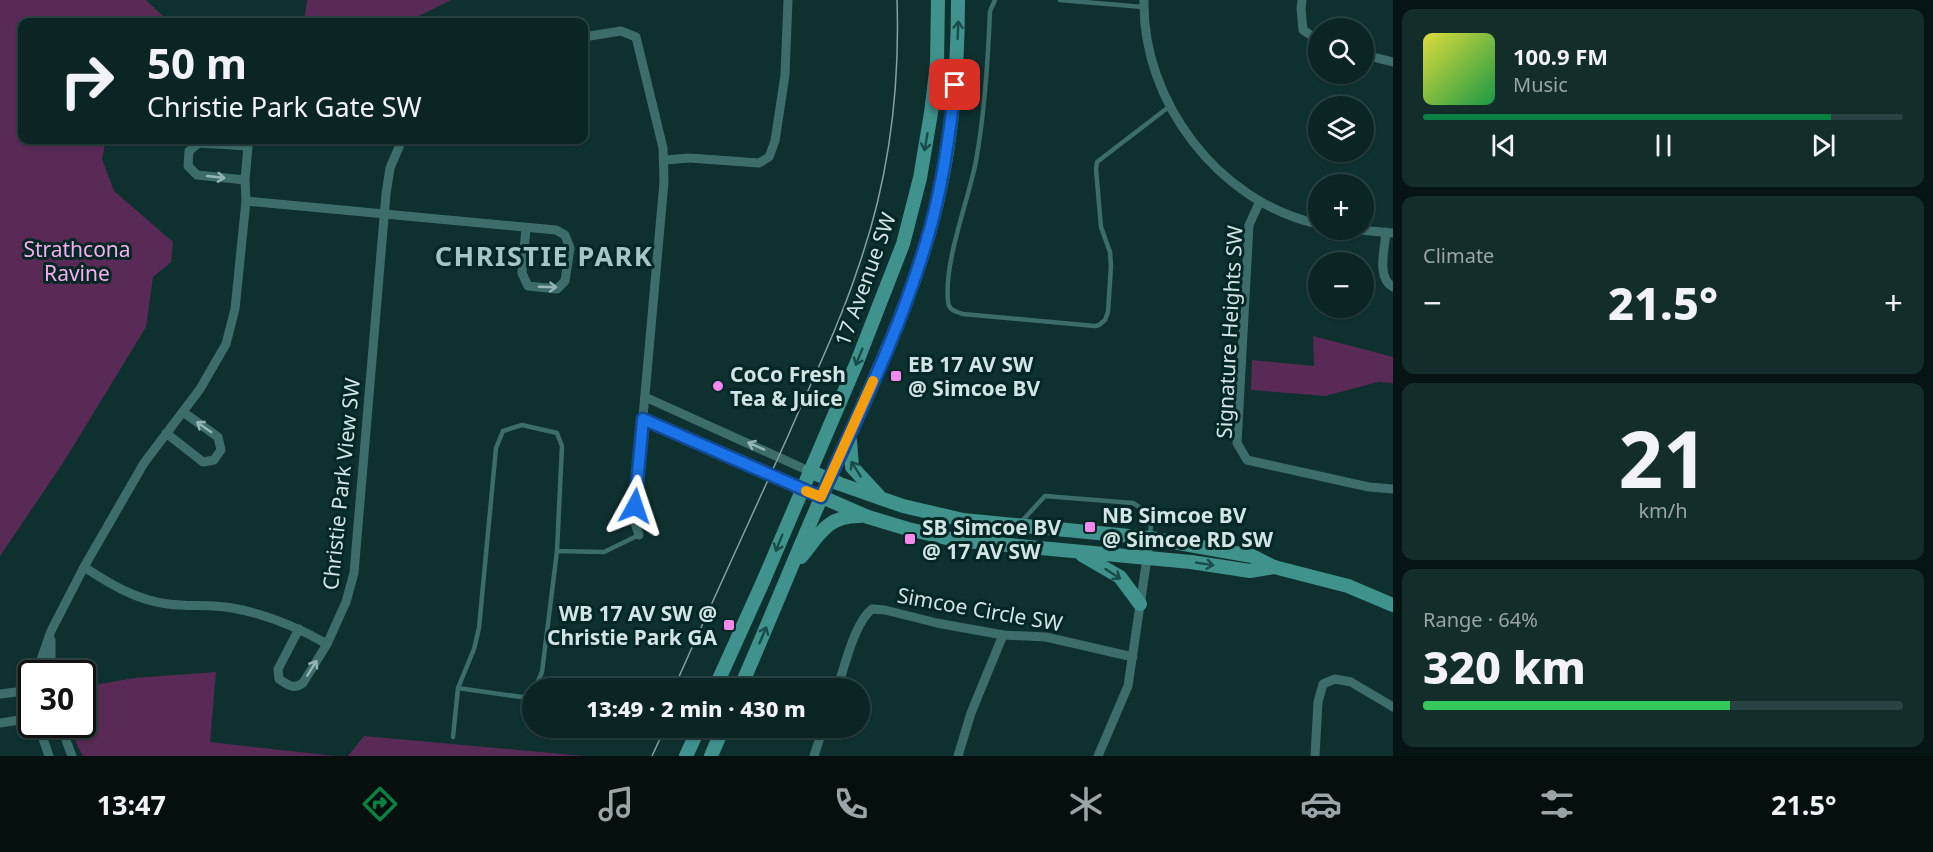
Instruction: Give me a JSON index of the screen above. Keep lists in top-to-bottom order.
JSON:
{
  "streets": {
    "main road": ["17 Avenue SW"],
    "street": ["Signature Heights SW", "Christie Park View SW", "Simcoe Circle SW"]
  },
  "districts": ["CHRISTIE PARK"],
  "parks": ["Strathcona Ravine"],
  "places": {
    "transit": [
      "EB 17 AV SW @ Simcoe BV",
      "NB Simcoe BV @ Simcoe RD SW",
      "SB Simcoe BV @ 17 AV SW",
      "WB 17 AV SW @ Christie Park GA"
    ],
    "other": ["CoCo Fresh Tea & Juice"]
  },
  "page": {
    "map_buttons": ["+", "−"],
    "turn": ["50 m", "Christie Park Gate SW"],
    "song": ["100.9 FM", "Music"],
    "tile": [
      "Climate",
      ["21", "km/h"],
      ["Range · 64%", "320 km"]
    ],
    "heat": ["−", "21.5°", "+"],
    "limit": "30",
    "trip": "13:49 · 2 min · 430 m",
    "tabs": ["13:47", "21.5°"]
  }
}
